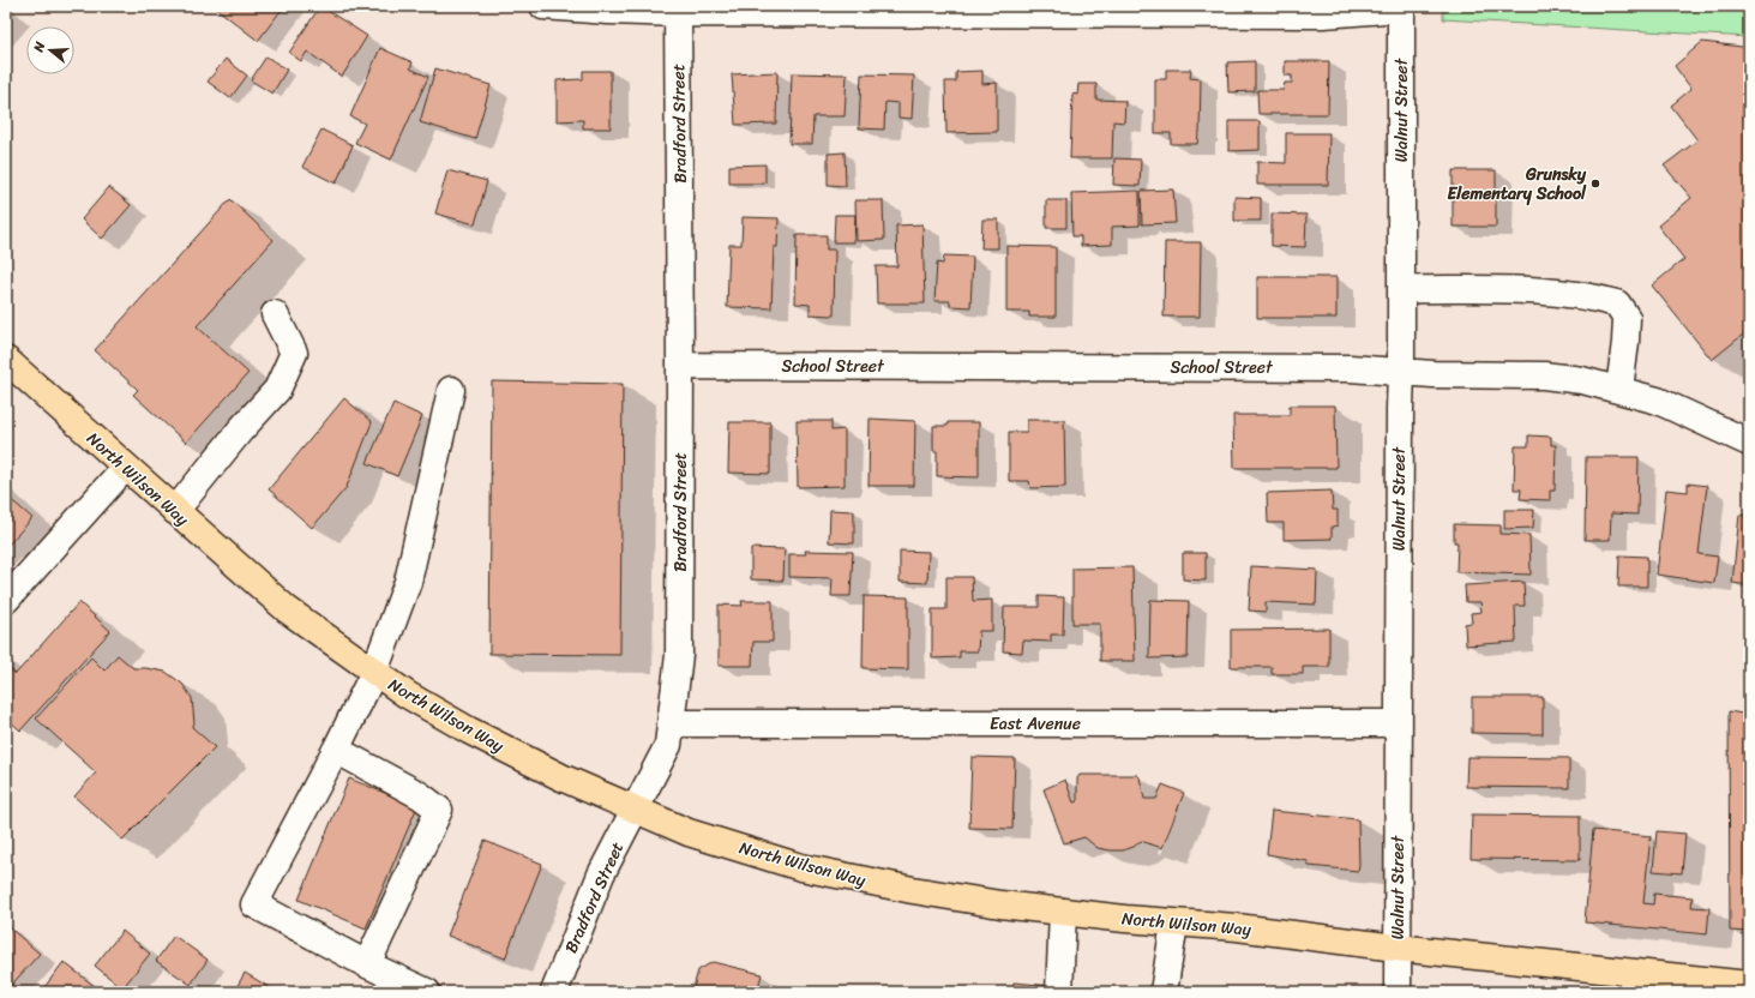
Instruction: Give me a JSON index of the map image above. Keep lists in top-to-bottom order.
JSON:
{
  "streets": {
    "main road": ["North Wilson Way"],
    "street": [
      "Walnut Street",
      "Bradford Street",
      "School Street",
      "East Avenue"
    ]
  },
  "crossings": [
    ["Walnut Street", "School Street"],
    ["Walnut Street", "North Wilson Way"],
    ["Walnut Street", "East Avenue"],
    ["Bradford Street", "School Street"],
    ["Bradford Street", "North Wilson Way"],
    ["Bradford Street", "East Avenue"]
  ],
  "places": ["Grunsky Elementary School"],
  "north": "left"
}
